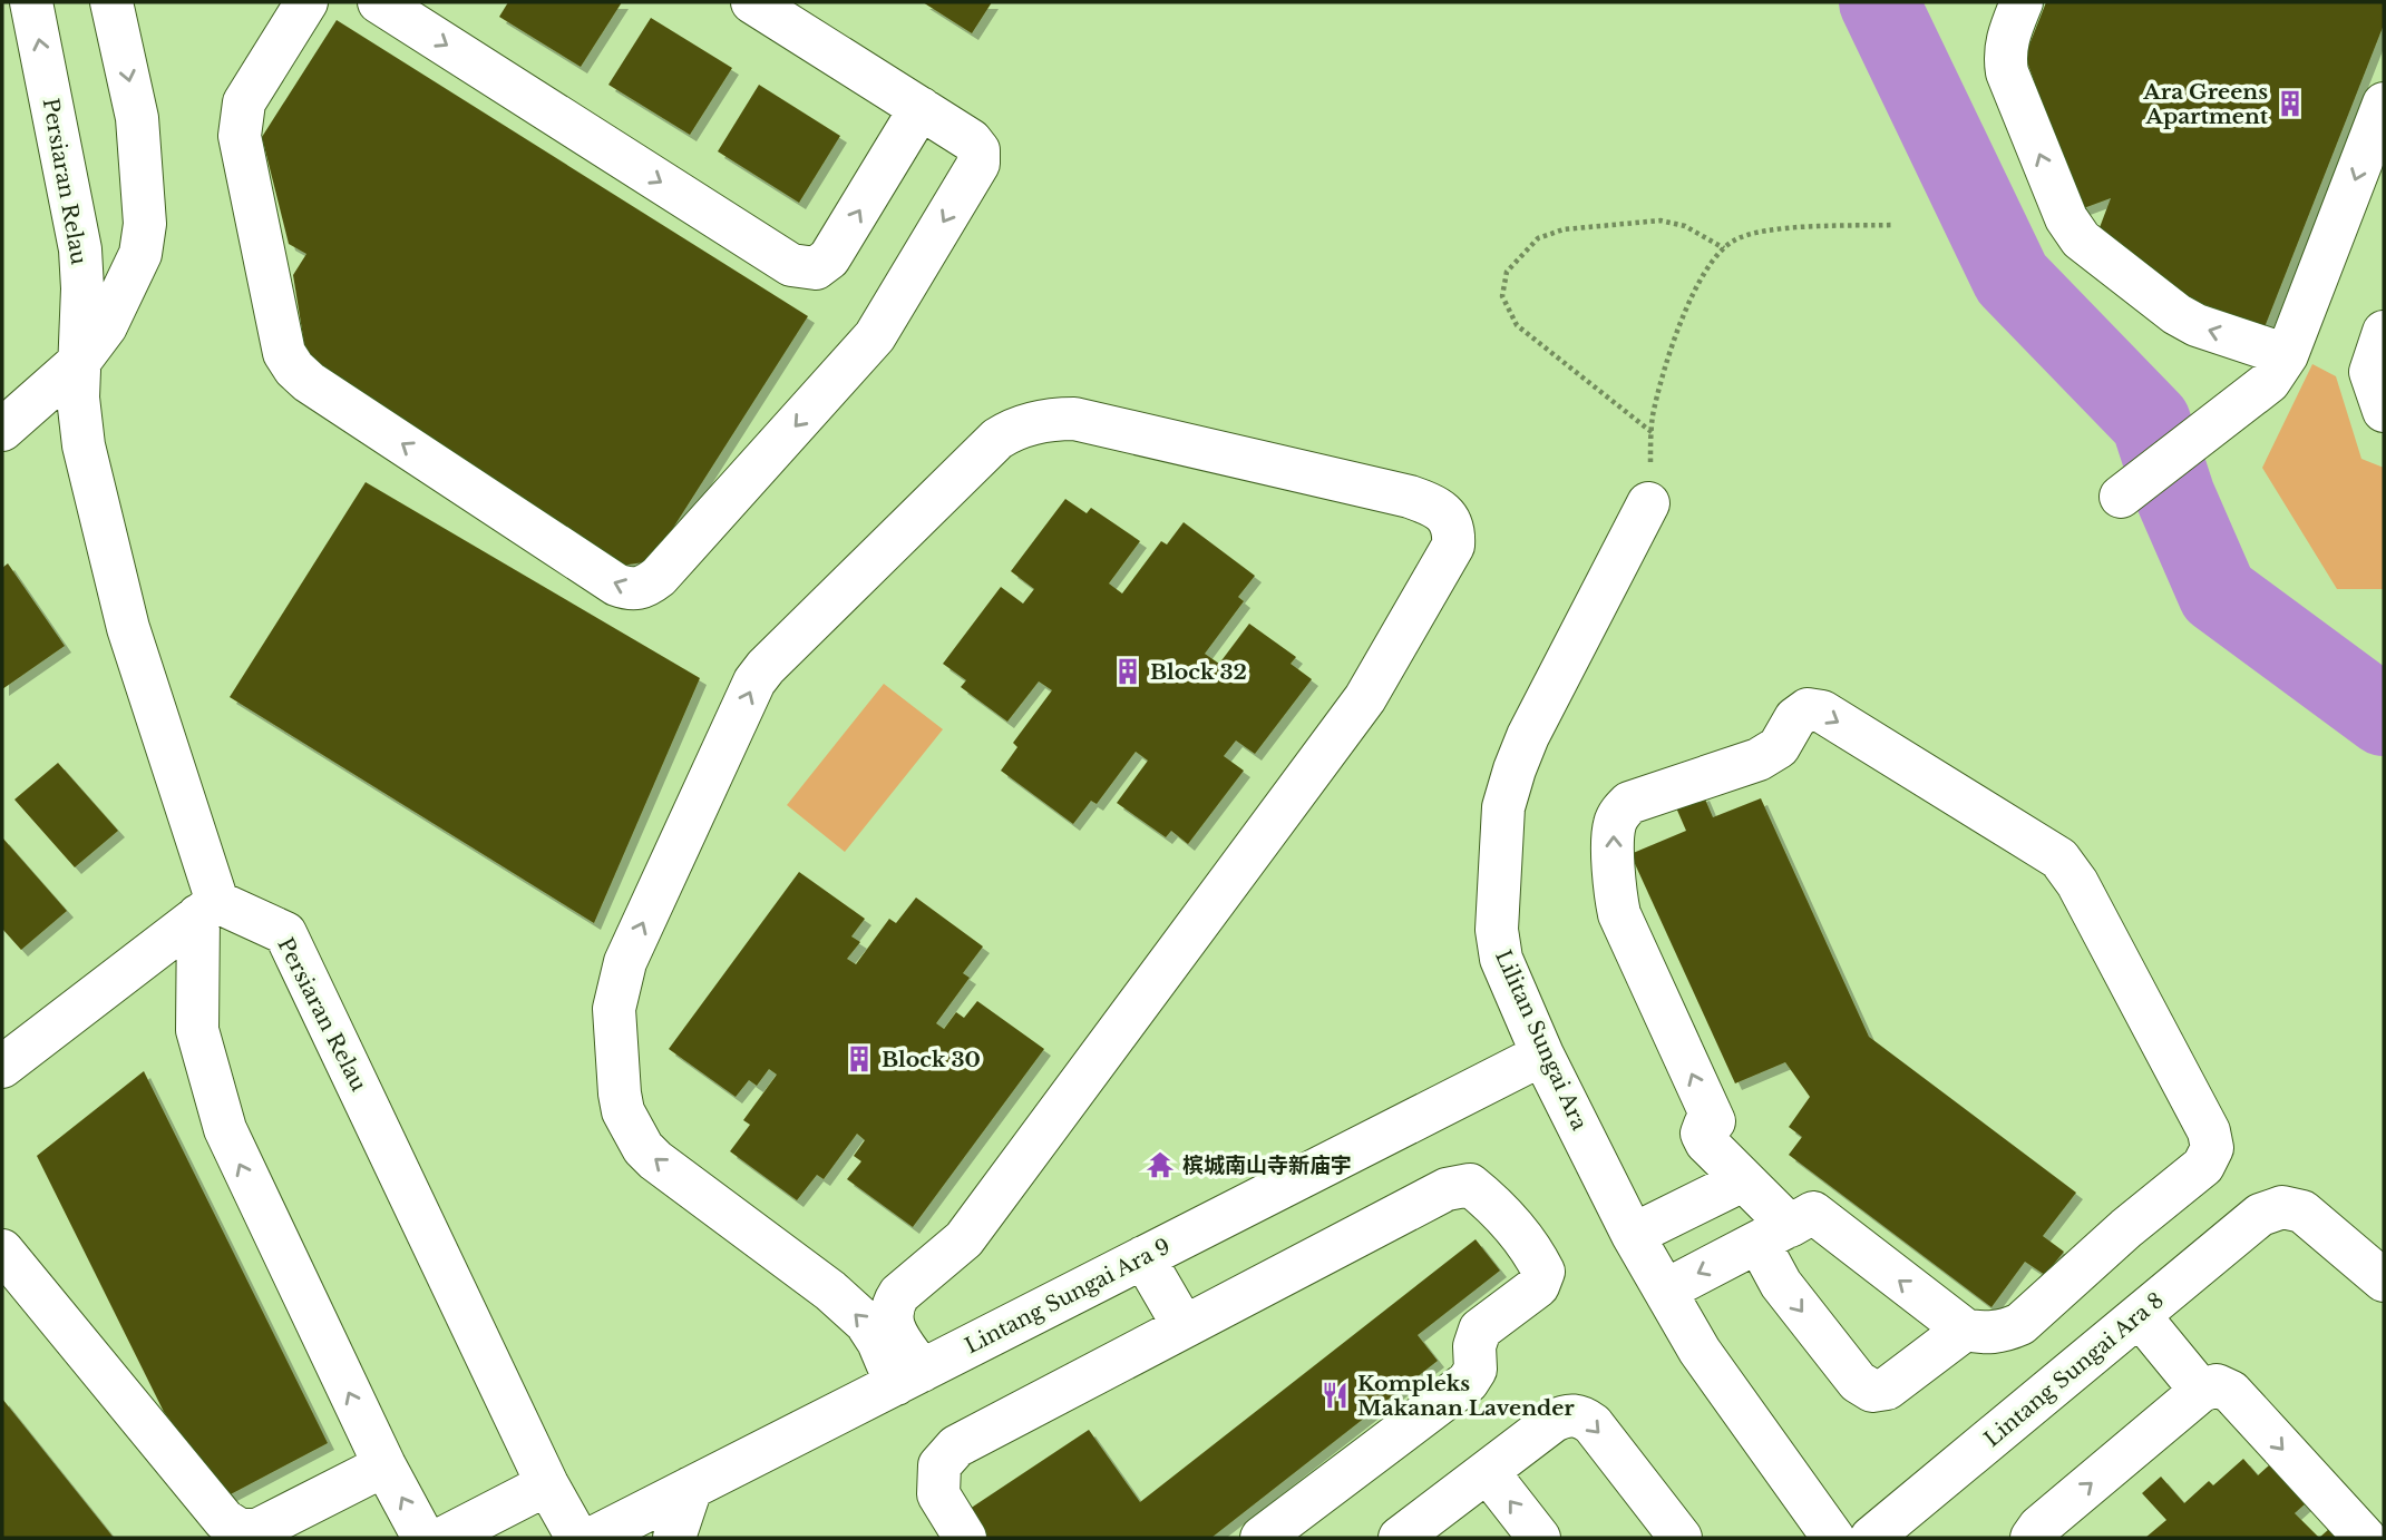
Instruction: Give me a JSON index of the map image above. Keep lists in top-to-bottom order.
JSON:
{
  "streets": {
    "street": [
      "Persiaran Relau",
      "Lilitan Sungai Ara",
      "Lintang Sungai Ara 9",
      "Lintang Sungai Ara 8"
    ]
  },
  "crossings": [
    ["Lilitan Sungai Ara", "Lintang Sungai Ara 9"]
  ],
  "places": {
    "building": ["Ara Greens Apartment", "Block 32", "Block 30"],
    "temple": ["槟城南山寺新庙宇"],
    "restaurant": ["Kompleks Makanan Lavender"]
  }
}
